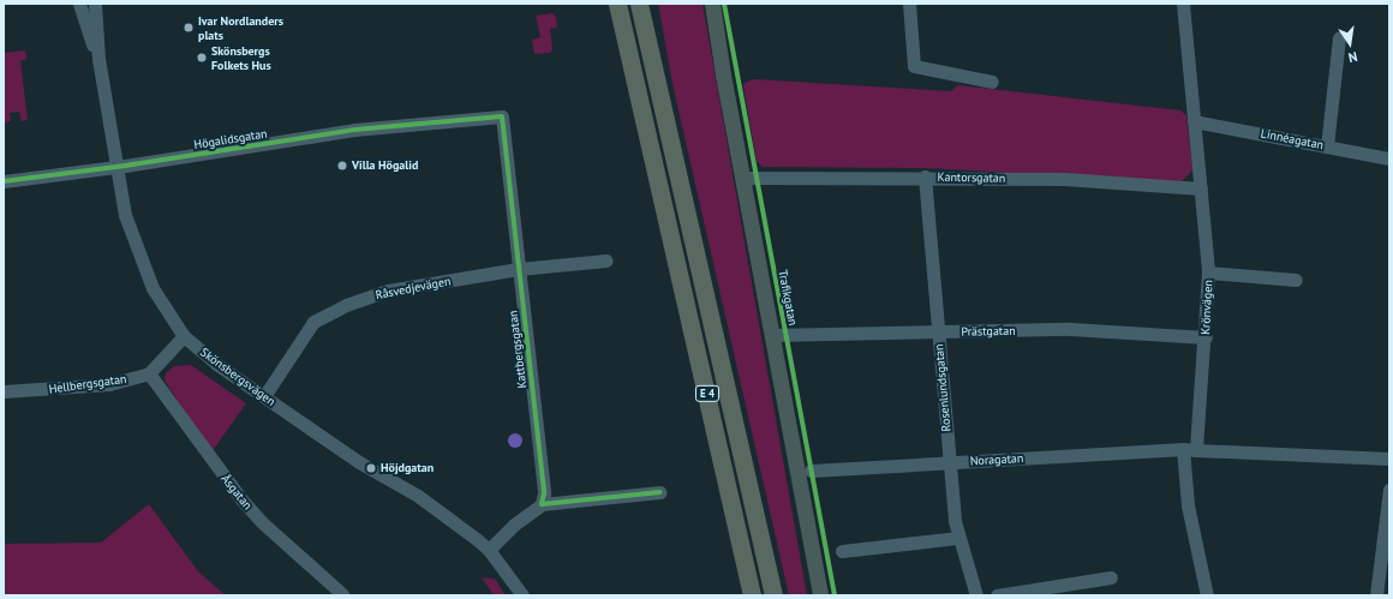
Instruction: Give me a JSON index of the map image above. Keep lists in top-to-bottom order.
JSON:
{
  "streets": {
    "highway": ["E 4"],
    "main road": ["Trafikgatan"],
    "street": [
      "Högalidsgatan",
      "Linnéagatan",
      "Kantorsgatan",
      "Råsvedjevägen",
      "Krönvägen",
      "Prästgatan",
      "Kattbergsgatan",
      "Skönsbergsvägen",
      "Hellbergsgatan",
      "Rosenlundsgatan",
      "Noragatan",
      "Åsgatan"
    ]
  },
  "crossings": [
    ["Högalidsgatan", "Kattbergsgatan"],
    ["Högalidsgatan", "Skönsbergsvägen"],
    ["Linnéagatan", "Krönvägen"],
    ["Kantorsgatan", "Trafikgatan"],
    ["Kantorsgatan", "Krönvägen"],
    ["Kantorsgatan", "Rosenlundsgatan"],
    ["Råsvedjevägen", "Kattbergsgatan"],
    ["Råsvedjevägen", "Skönsbergsvägen"],
    ["Trafikgatan", "Prästgatan"],
    ["Krönvägen", "Prästgatan"],
    ["Krönvägen", "Noragatan"],
    ["Prästgatan", "Rosenlundsgatan"],
    ["Hellbergsgatan", "Åsgatan"],
    ["Rosenlundsgatan", "Noragatan"]
  ],
  "places": [
    "Ivar Nordlanders plats",
    "Skönsbergs Folkets Hus",
    "Villa Högalid",
    "Höjdgatan"
  ],
  "north": "bottom"
}
